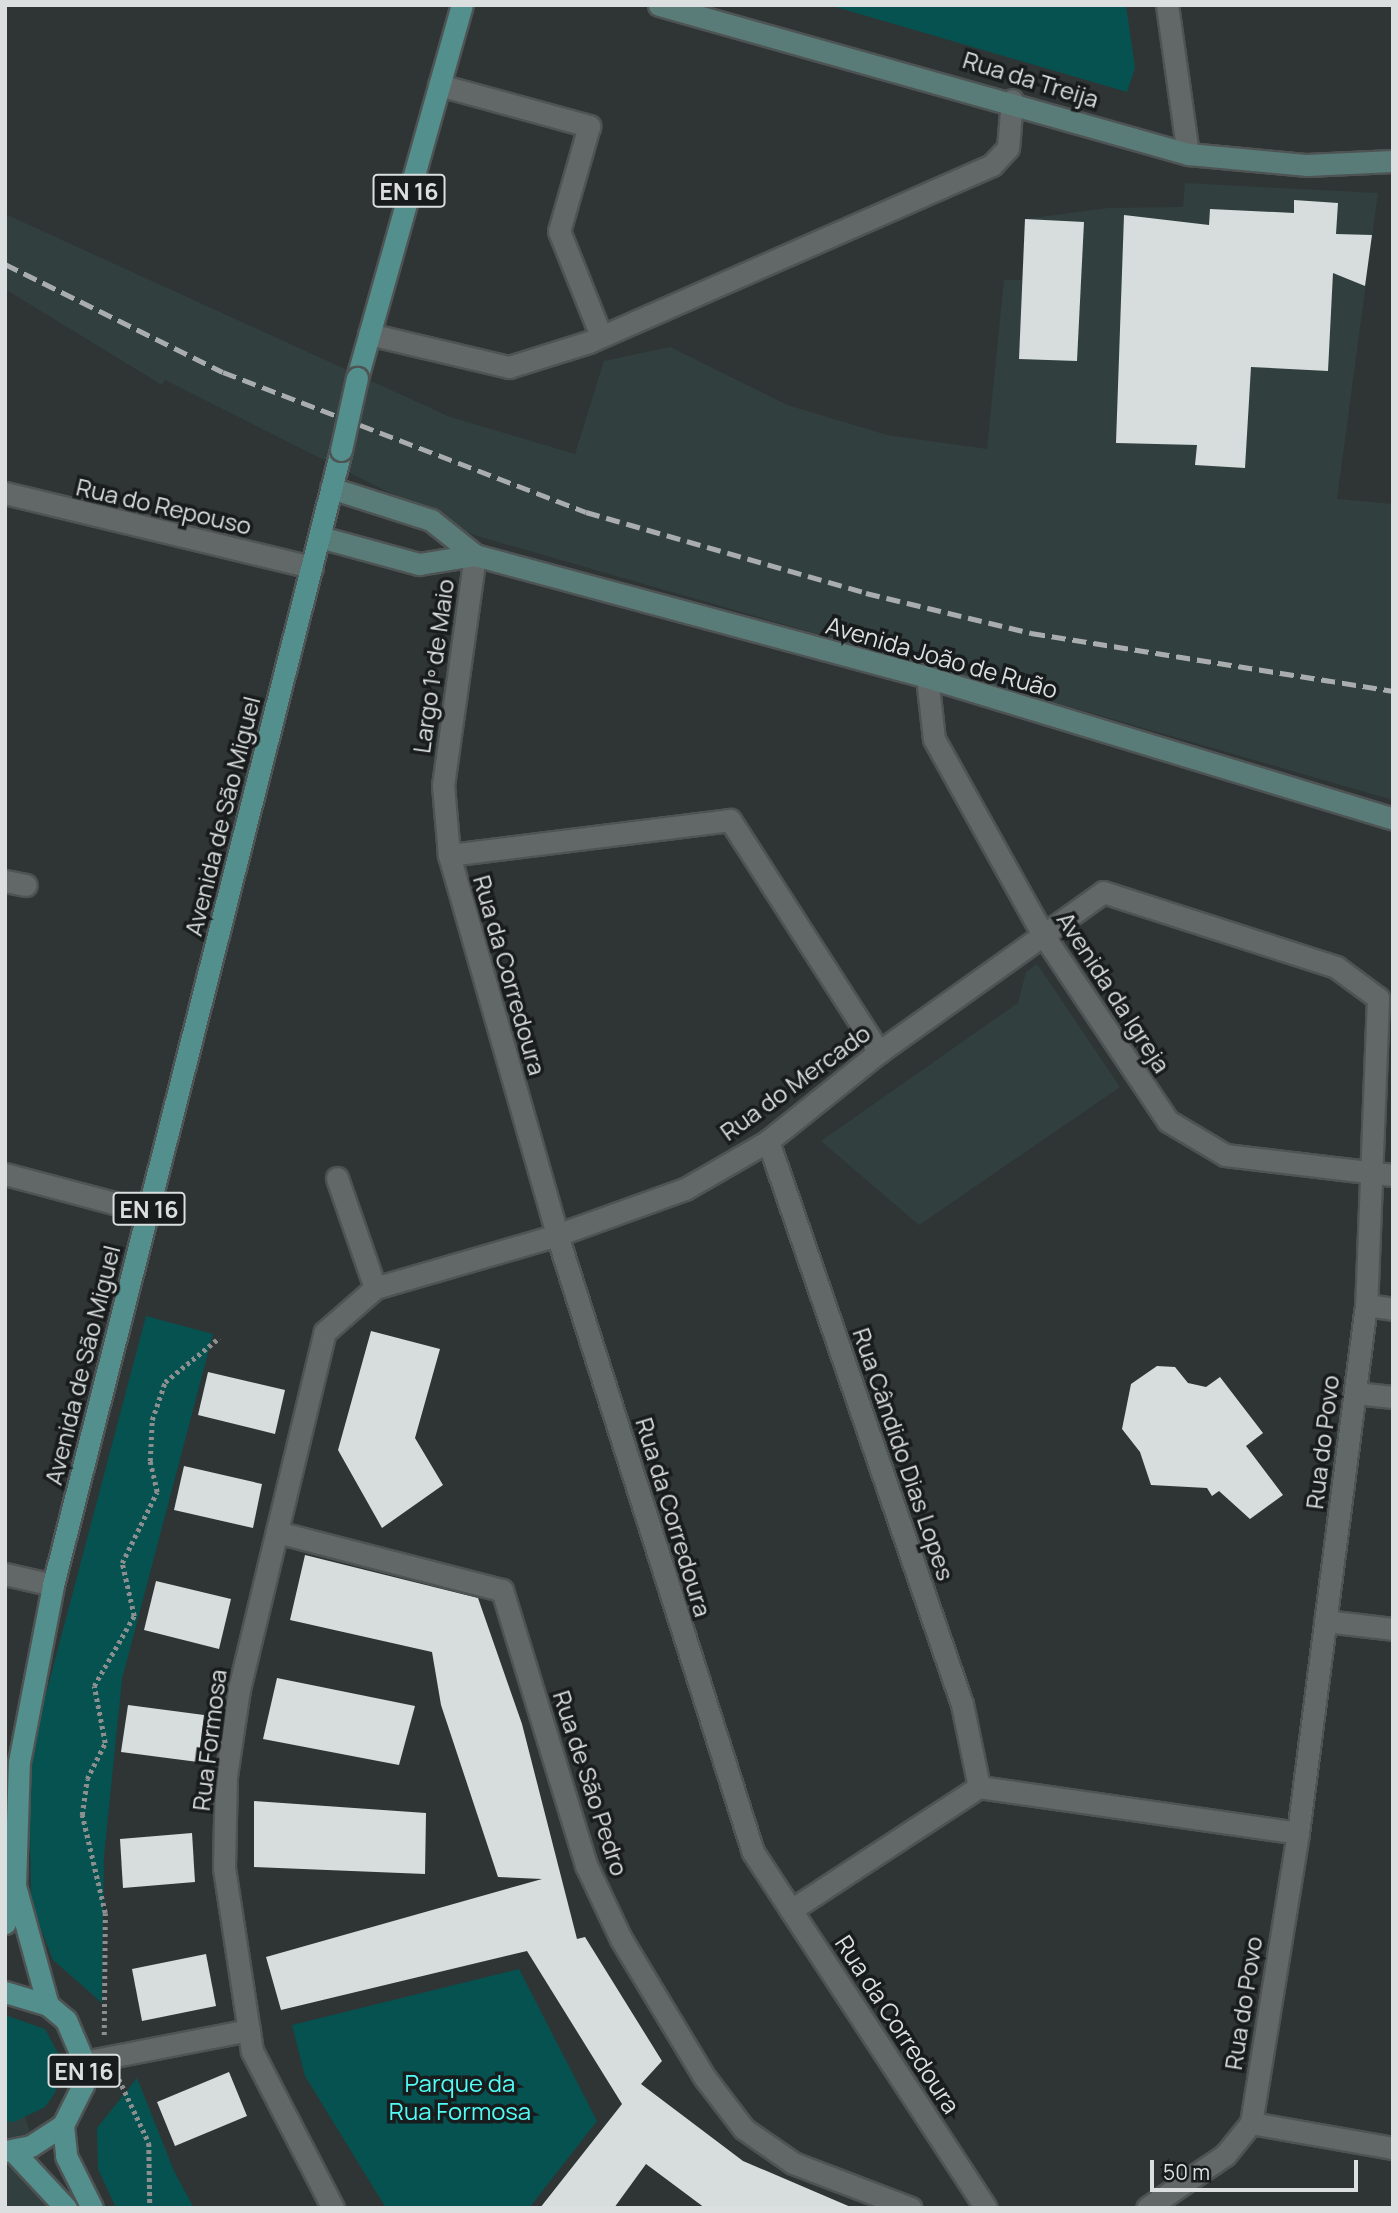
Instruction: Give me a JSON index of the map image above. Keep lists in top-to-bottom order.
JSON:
{
  "streets": {
    "main road": [
      "Rua da Treija",
      "EN 16",
      "Avenida João de Ruão",
      "Largo 1º de Maio",
      "Avenida de São Miguel"
    ],
    "street": [
      "Rua do Repouso",
      "Rua da Corredoura",
      "Avenida da Igreja",
      "Rua do Mercado",
      "Rua do Povo",
      "Rua Cândido Dias Lopes",
      "Rua Formosa",
      "Rua de São Pedro"
    ]
  },
  "crossings": [
    ["EN 16", "Largo 1º de Maio"],
    ["EN 16", "Avenida de São Miguel"],
    ["Rua do Repouso", "Avenida de São Miguel"],
    ["Avenida João de Ruão", "Largo 1º de Maio"],
    ["Avenida João de Ruão", "Avenida da Igreja"],
    ["Largo 1º de Maio", "Avenida de São Miguel"],
    ["Largo 1º de Maio", "Rua da Corredoura"],
    ["Rua da Corredoura", "Rua do Mercado"],
    ["Rua da Corredoura", "Rua Formosa"],
    ["Avenida da Igreja", "Rua do Mercado"],
    ["Avenida da Igreja", "Rua do Povo"],
    ["Rua do Mercado", "Rua do Povo"],
    ["Rua do Mercado", "Rua Cândido Dias Lopes"],
    ["Rua do Mercado", "Rua Formosa"],
    ["Rua Formosa", "Rua de São Pedro"]
  ],
  "parks": ["Parque da Rua Formosa"],
  "scale_bar": "50 m"
}
